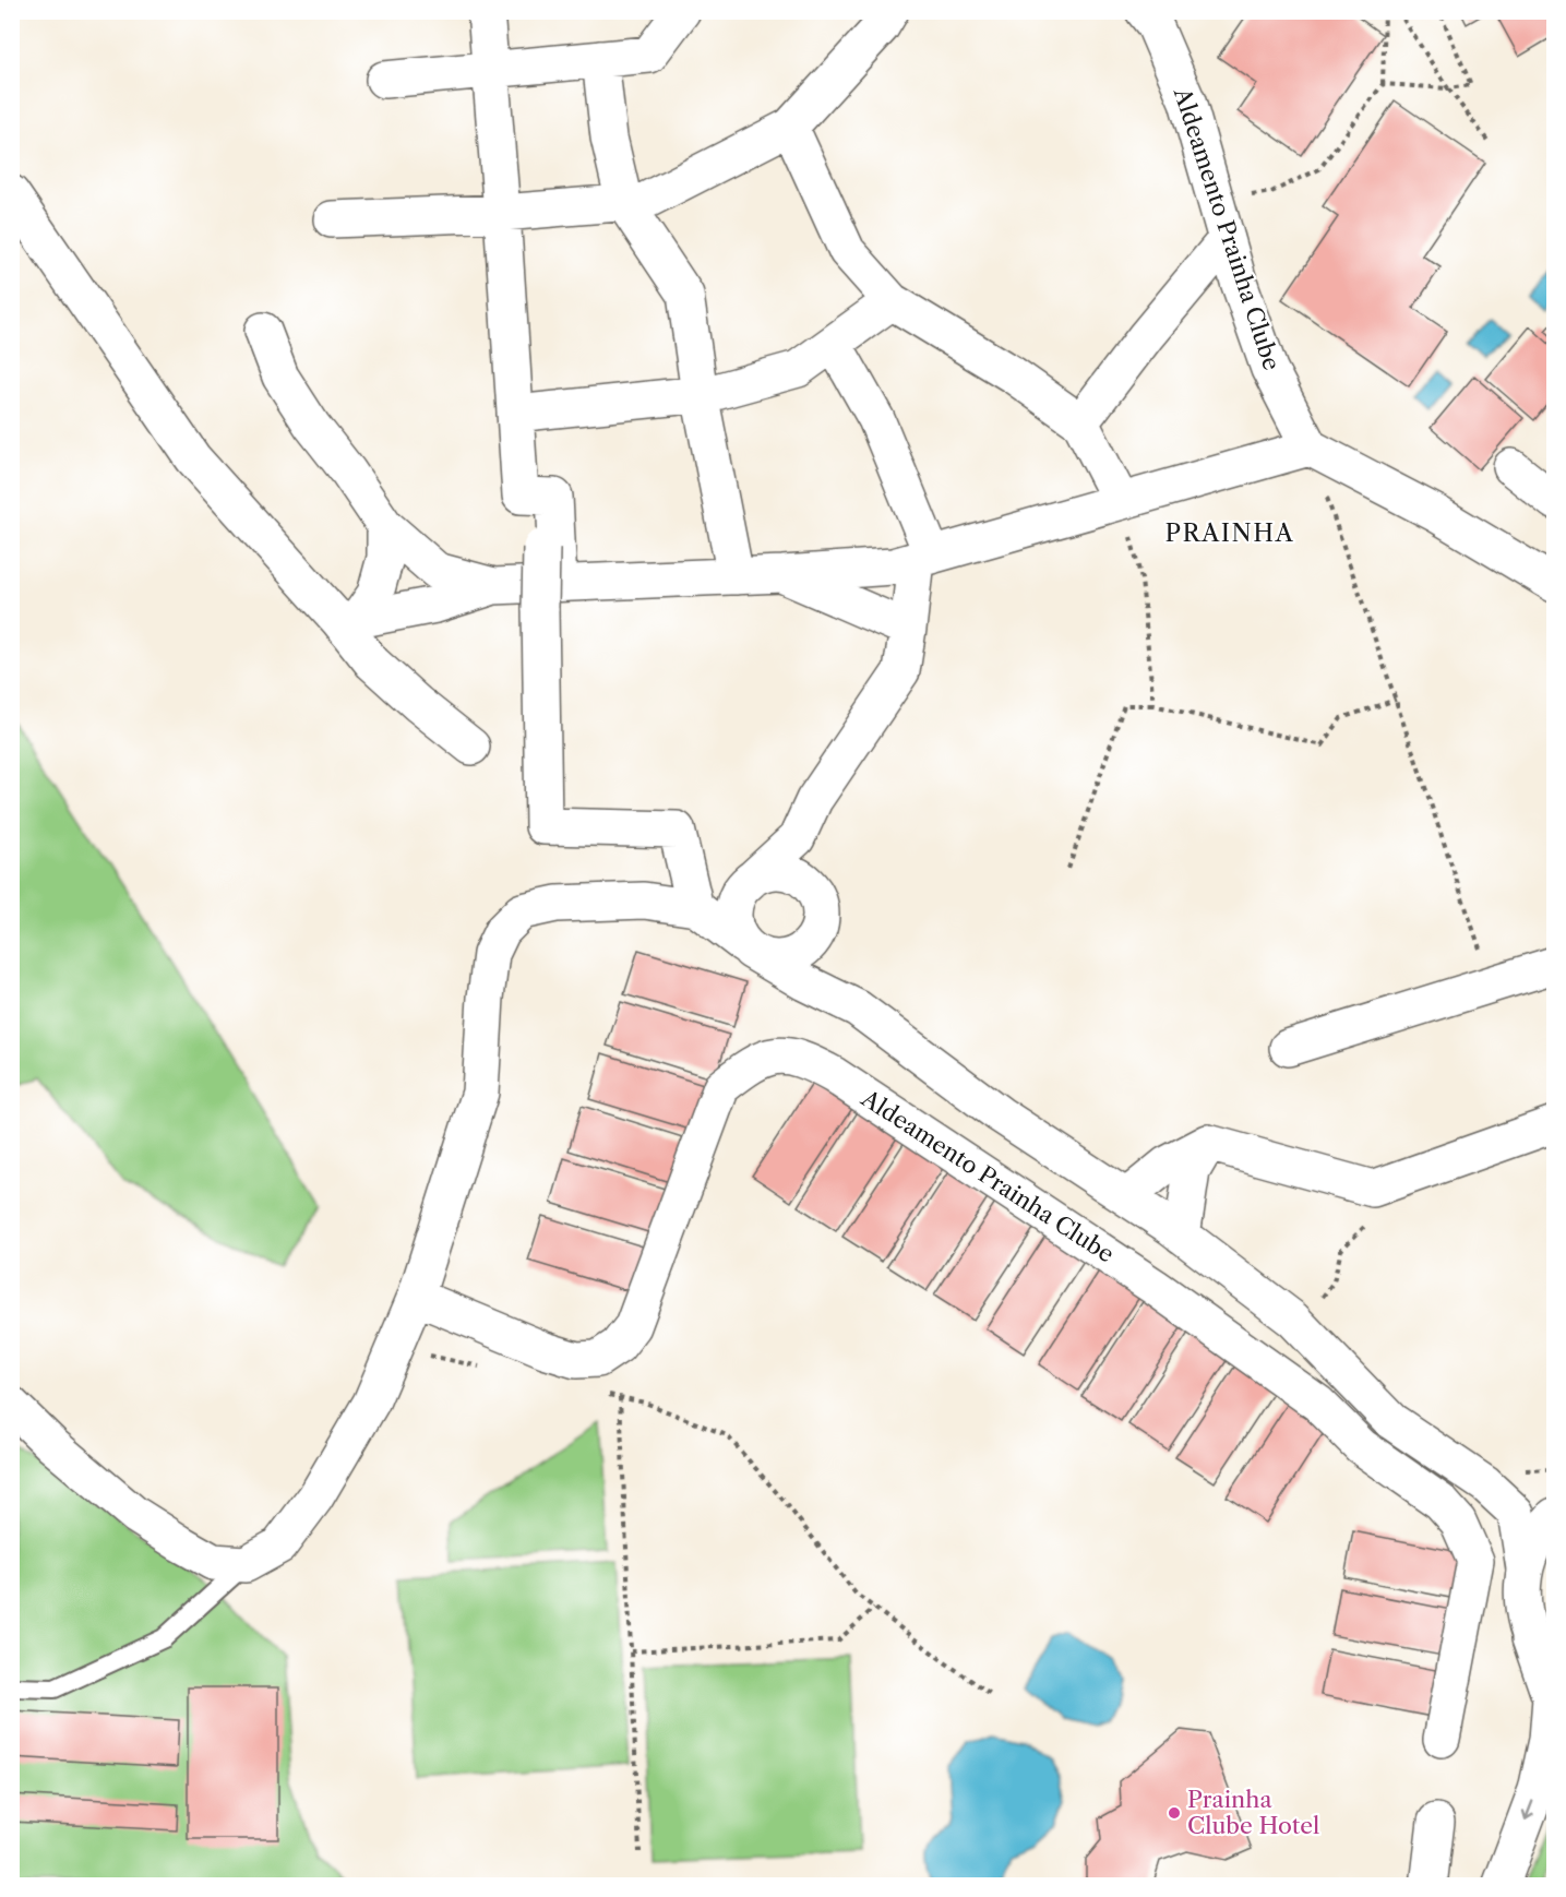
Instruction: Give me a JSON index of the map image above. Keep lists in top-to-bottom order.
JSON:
{
  "streets": {
    "street": ["Aldeamento Prainha Clube"]
  },
  "districts": ["PRAINHA"],
  "places": ["Prainha Clube Hotel"]
}
